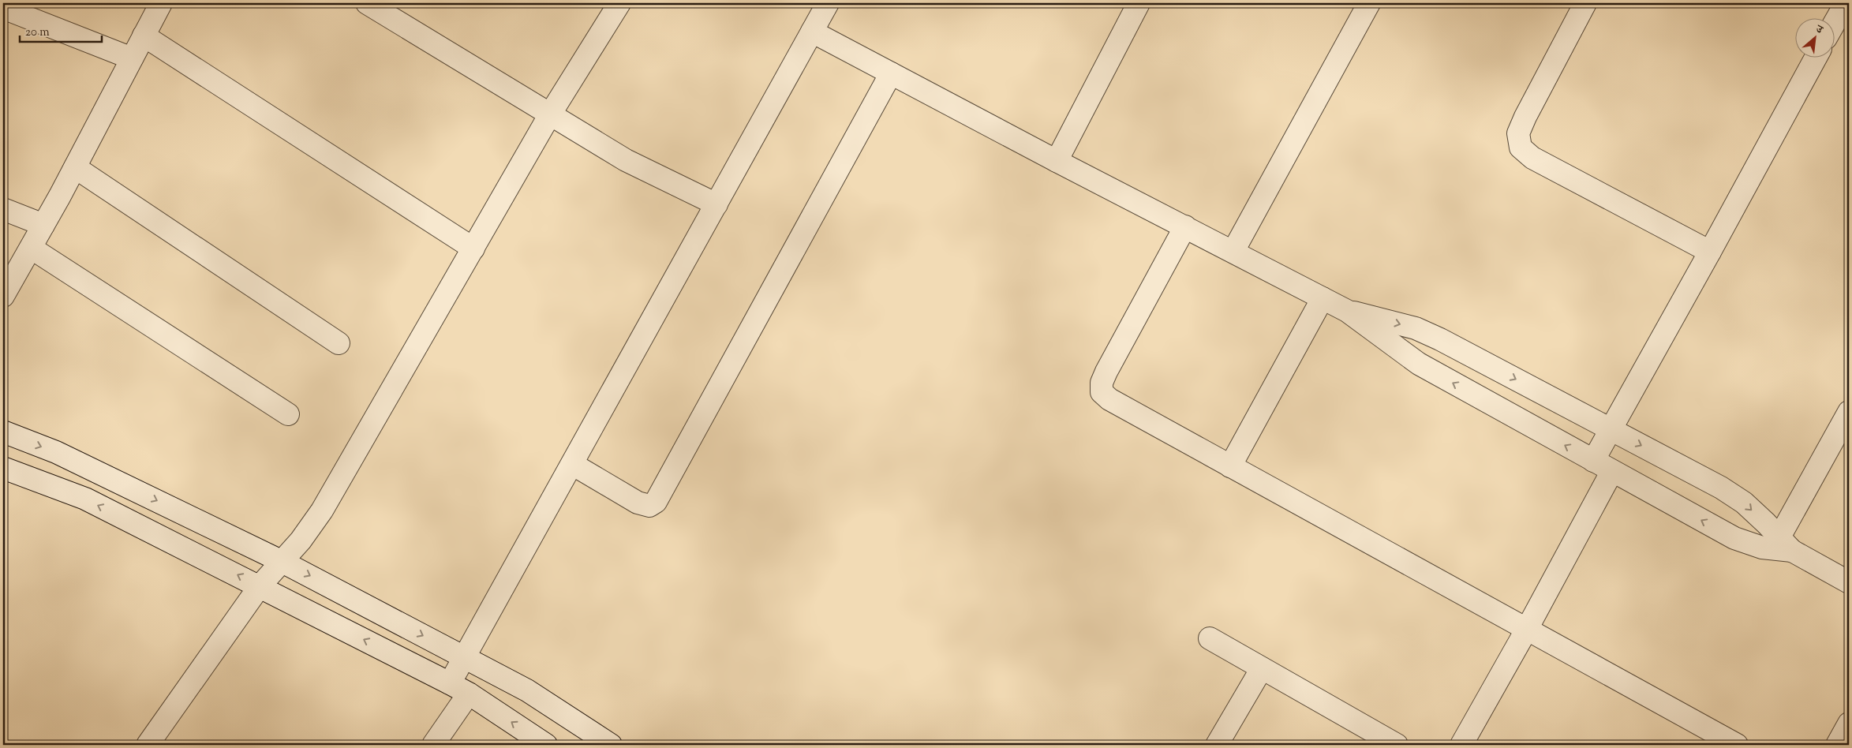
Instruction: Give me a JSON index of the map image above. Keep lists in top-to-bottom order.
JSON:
{
  "scale_bar": "20 m",
  "north": "top right"
}
